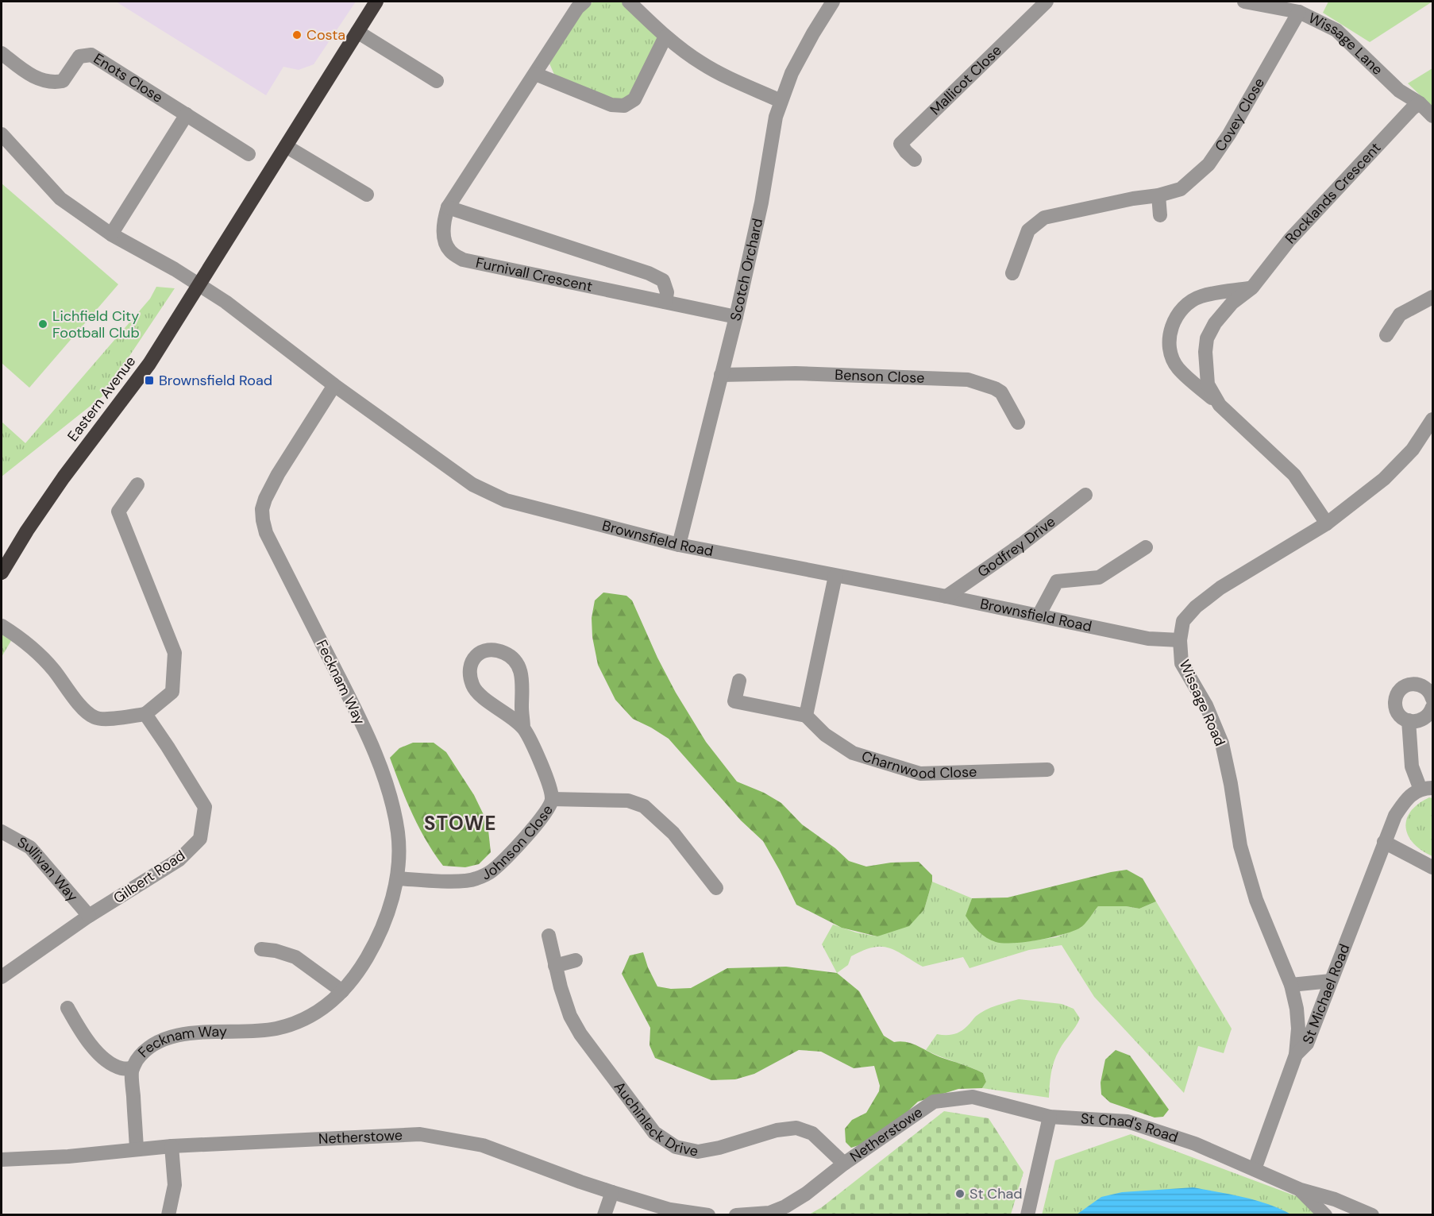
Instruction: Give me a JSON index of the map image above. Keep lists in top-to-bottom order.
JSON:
{
  "streets": {
    "highway": ["Eastern Avenue"],
    "street": [
      "Wissage Lane",
      "Enots Close",
      "Mallicot Close",
      "Covey Close",
      "Rocklands Crescent",
      "Scotch Orchard",
      "Furnivall Crescent",
      "Benson Close",
      "Brownsfield Road",
      "Godfrey Drive",
      "Fecknam Way",
      "Wissage Road",
      "Charnwood Close",
      "Johnson Close",
      "Sullivan Way",
      "Gilbert Road",
      "St Michael Road",
      "Auchinleck Drive",
      "St Chad's Road",
      "Netherstowe"
    ]
  },
  "crossings": [
    ["Wissage Lane", "Covey Close"],
    ["Wissage Lane", "Rocklands Crescent"],
    ["Rocklands Crescent", "Wissage Road"],
    ["Scotch Orchard", "Furnivall Crescent"],
    ["Scotch Orchard", "Benson Close"],
    ["Scotch Orchard", "Brownsfield Road"],
    ["Eastern Avenue", "Brownsfield Road"],
    ["Brownsfield Road", "Godfrey Drive"],
    ["Brownsfield Road", "Fecknam Way"],
    ["Brownsfield Road", "Wissage Road"],
    ["Fecknam Way", "Johnson Close"],
    ["Fecknam Way", "Netherstowe"],
    ["Wissage Road", "St Michael Road"],
    ["Sullivan Way", "Gilbert Road"],
    ["St Michael Road", "St Chad's Road"],
    ["Auchinleck Drive", "Netherstowe"],
    ["St Chad's Road", "Netherstowe"]
  ],
  "districts": ["STOWE"],
  "places": {
    "other": ["Costa", "Lichfield City Football Club", "St Chad"],
    "transit": ["Brownsfield Road"]
  }
}
